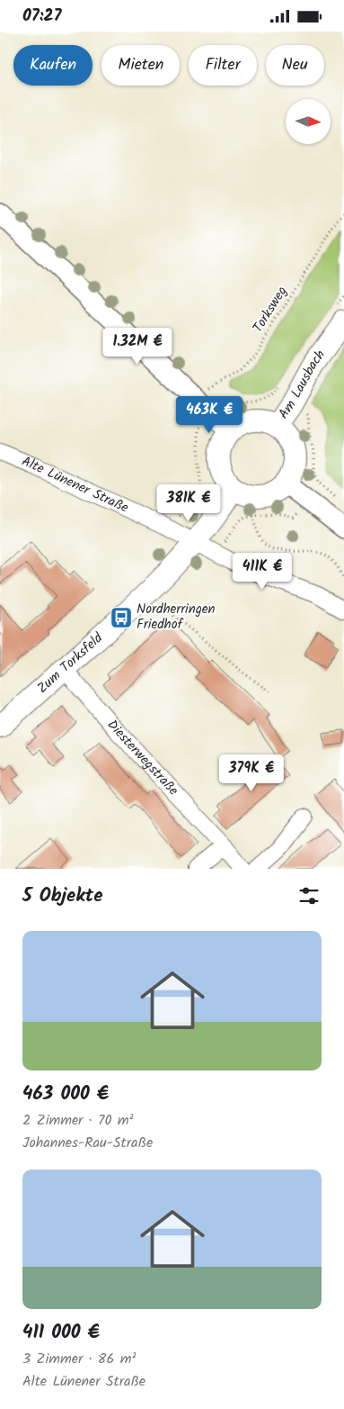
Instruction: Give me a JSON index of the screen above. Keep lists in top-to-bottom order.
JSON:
{
  "streets": {
    "main road": ["Am Lausbach", "Zum Torksfeld"],
    "street": ["Alte Lünener Straße", "Diesterwegstraße"],
    "path": ["Torksweg"]
  },
  "crossings": [
    ["Alte Lünener Straße", "Zum Torksfeld"],
    ["Zum Torksfeld", "Diesterwegstraße"]
  ],
  "places": {
    "bus stop": ["Nordherringen Friedhof"]
  },
  "north": "right",
  "page": {
    "status": "07:27",
    "chip": [
      "Kaufen",
      "Mieten",
      "Filter",
      "Neu"
    ],
    "price": [
      "1.32M €",
      "463K €",
      "381K €",
      "411K €",
      "379K €"
    ],
    "heading": "5 Objekte",
    "list": [
      {
        "name": "463 000 €",
        "note": "2 Zimmer · 70 m² · Johannes-Rau-Straße"
      },
      {
        "name": "411 000 €",
        "note": "3 Zimmer · 86 m² · Alte Lünener Straße"
      }
    ]
  }
}
